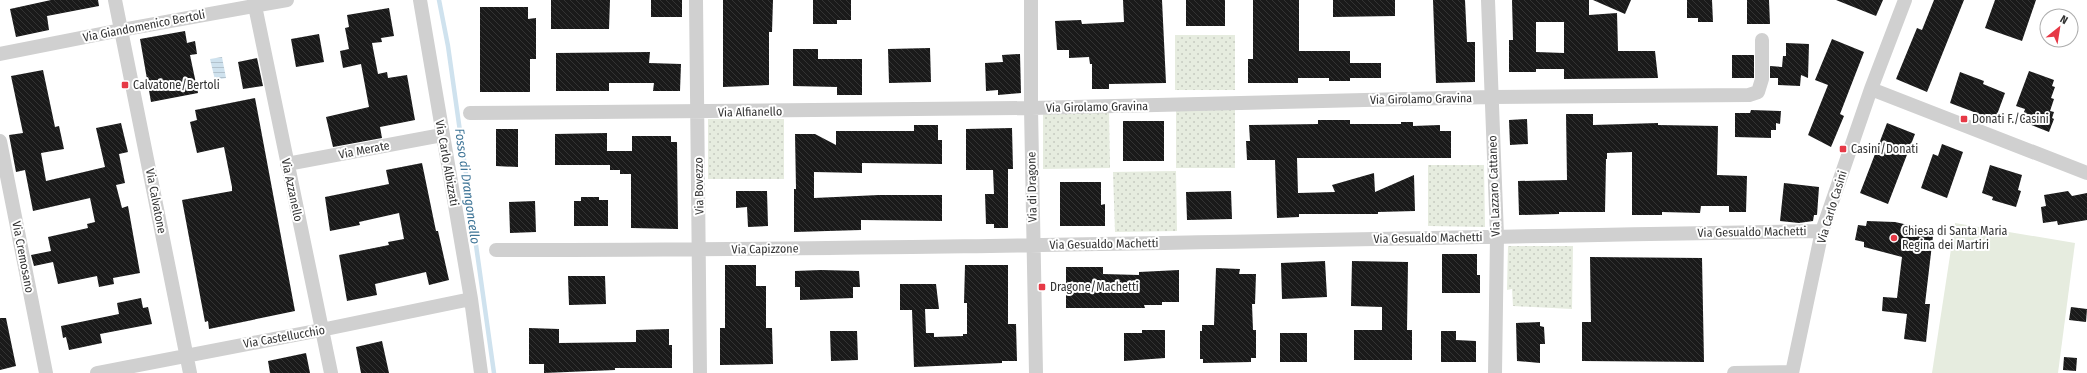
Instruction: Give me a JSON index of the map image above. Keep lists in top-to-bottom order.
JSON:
{
  "streets": {
    "street": [
      "Via Giandomenico Bertoli",
      "Via Girolamo Gravina",
      "Via Alfianello",
      "Via Merate",
      "Via Carlo Albizzati",
      "Via Bovezzo",
      "Via Lazzaro Cattaneo",
      "Via di Dragone",
      "Via Azzanello",
      "Via Calvatone",
      "Via Carlo Casini",
      "Via Gesualdo Machetti",
      "Via Capizzone",
      "Via Cremosano",
      "Via Castellucchio"
    ]
  },
  "crossings": [
    ["Via Giandomenico Bertoli", "Via Azzanello"],
    ["Via Giandomenico Bertoli", "Via Calvatone"],
    ["Via Girolamo Gravina", "Via Alfianello"],
    ["Via Girolamo Gravina", "Via Lazzaro Cattaneo"],
    ["Via Girolamo Gravina", "Via di Dragone"],
    ["Via Alfianello", "Via Bovezzo"],
    ["Via Alfianello", "Via di Dragone"],
    ["Via Merate", "Via Carlo Albizzati"],
    ["Via Merate", "Via Azzanello"],
    ["Via Carlo Albizzati", "Via Castellucchio"],
    ["Via Bovezzo", "Via Capizzone"],
    ["Via Lazzaro Cattaneo", "Via Gesualdo Machetti"],
    ["Via di Dragone", "Via Gesualdo Machetti"],
    ["Via di Dragone", "Via Capizzone"],
    ["Via Azzanello", "Via Castellucchio"],
    ["Via Calvatone", "Via Castellucchio"],
    ["Via Carlo Casini", "Via Gesualdo Machetti"],
    ["Via Gesualdo Machetti", "Via Capizzone"]
  ],
  "water": ["Fosso di Drangoncello"],
  "places": {
    "transit": [
      "Calvatone/Bertoli",
      "Donati F./Casini",
      "Casini/Donati",
      "Dragone/Machetti"
    ],
    "other": ["Chiesa di Santa Maria Regina dei Martiri"]
  },
  "north": "top right"
}
